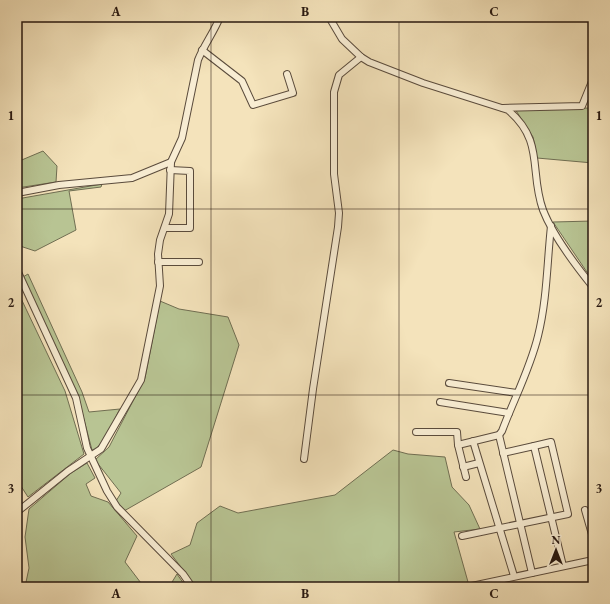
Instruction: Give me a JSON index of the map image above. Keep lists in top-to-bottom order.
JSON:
{
  "north": "top",
  "grid": {
    "columns": ["A", "B", "C"],
    "rows": ["1", "2", "3"]
  }
}
